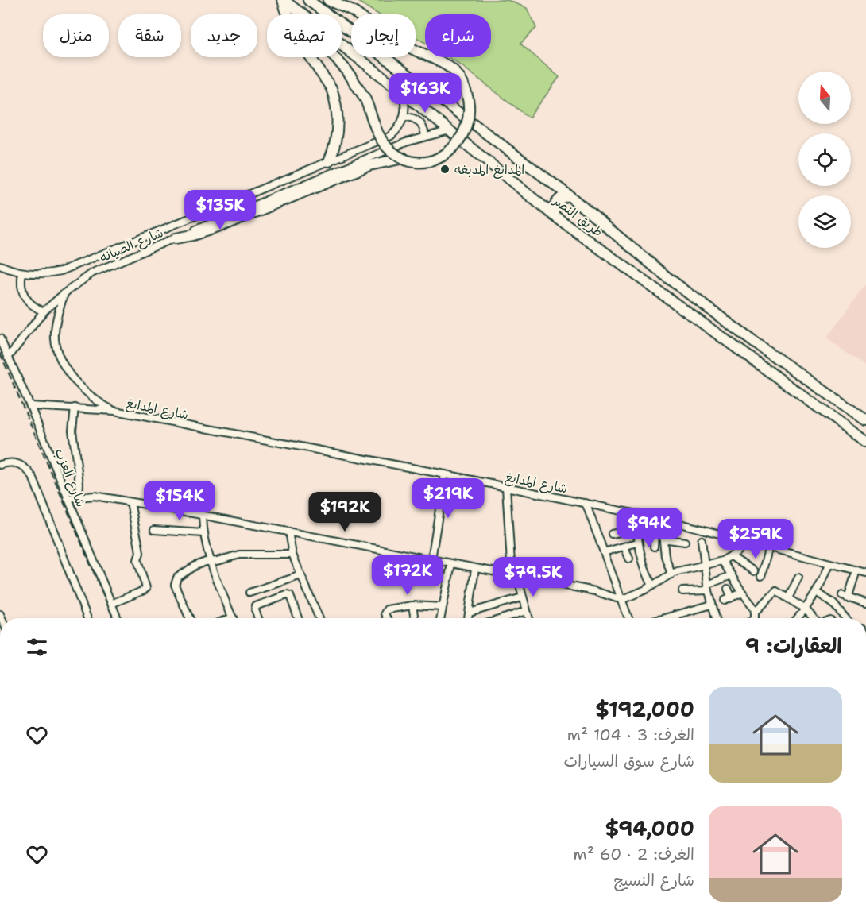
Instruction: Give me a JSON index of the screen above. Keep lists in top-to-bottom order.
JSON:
{
  "streets": {
    "highway": ["طريق النصر"],
    "street": ["شارع الصيانه", "شارع المدابغ", "شارع العزب"]
  },
  "crossings": [
    ["طريق النصر", "شارع الصيانه"],
    ["شارع الصيانه", "شارع المدابغ"],
    ["شارع الصيانه", "شارع العزب"],
    ["شارع المدابغ", "شارع العزب"]
  ],
  "places": ["المدابغ المدبغه"],
  "north": "top",
  "page": {
    "chip": [
      "شراء",
      "إيجار",
      "تصفية",
      "جديد",
      "شقة",
      "منزل"
    ],
    "price": [
      "$163K",
      "$135K",
      "$219K",
      "$154K",
      "$192K",
      "$94K",
      "$259K",
      "$172K",
      "$79.5K"
    ],
    "heading": "العقارات: 9",
    "list": [
      {
        "name": "$192,000",
        "note": "الغرف: 3 · 104 m² · شارع سوق السيارات"
      },
      {
        "name": "$94,000",
        "note": "الغرف: 2 · 60 m² · شارع النسيج"
      }
    ]
  }
}
